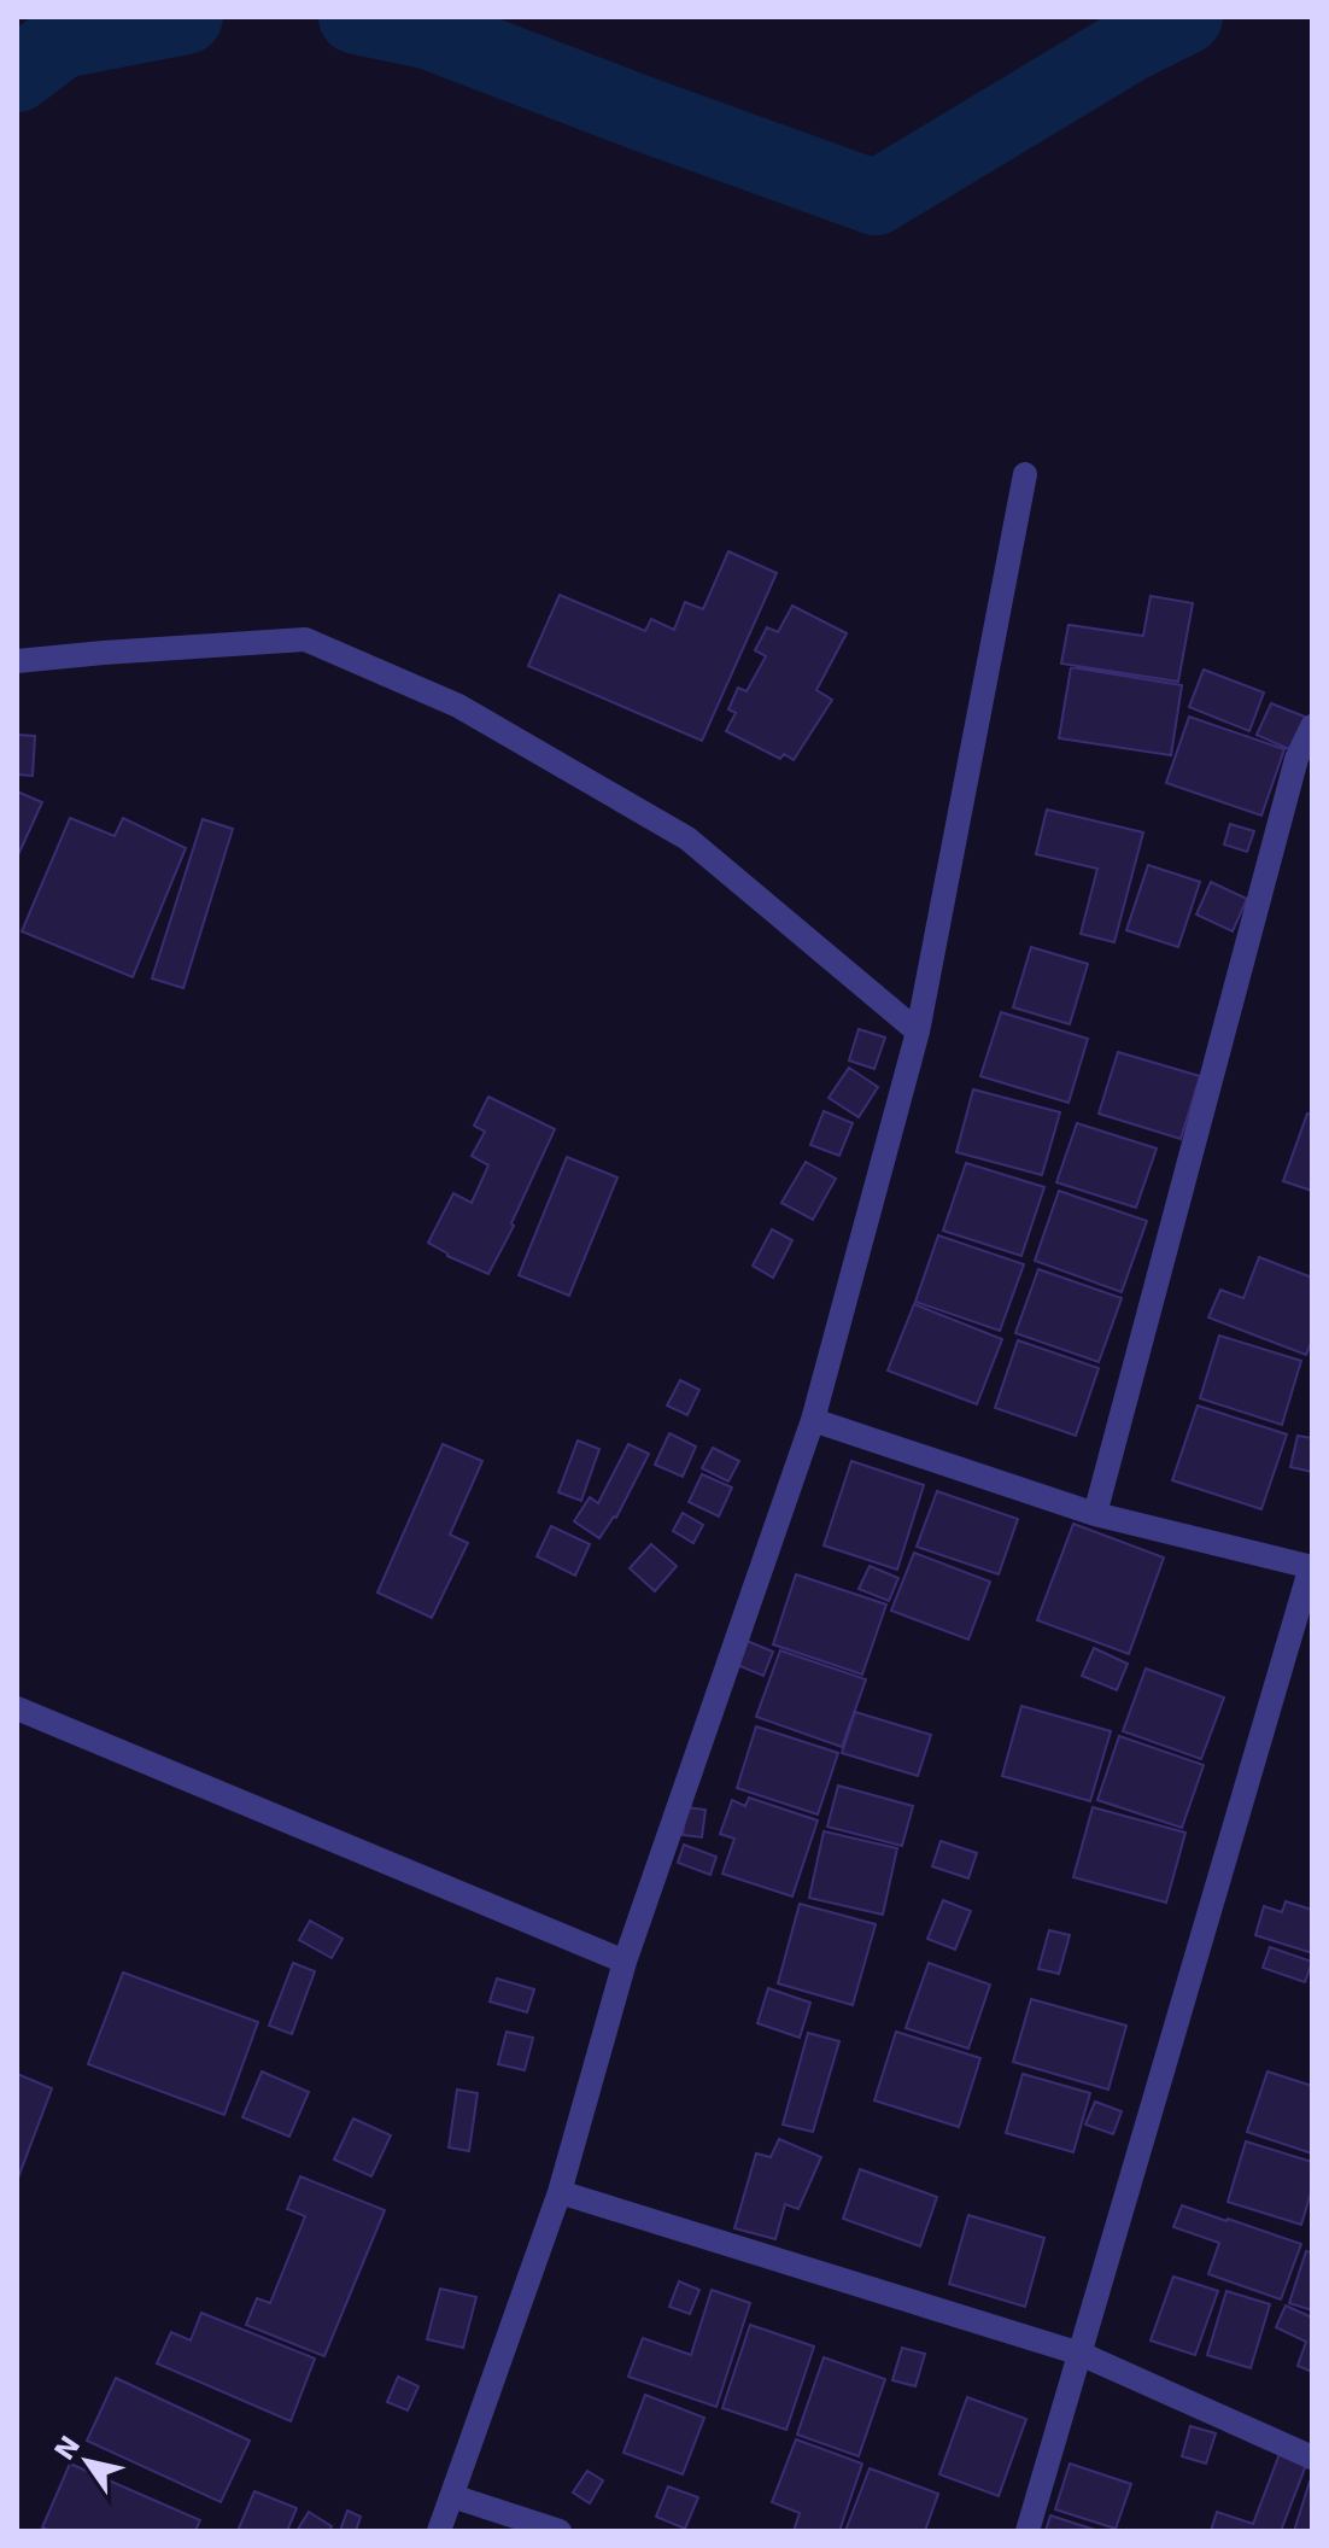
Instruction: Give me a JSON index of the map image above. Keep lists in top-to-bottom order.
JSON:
{
  "north": "top left"
}
